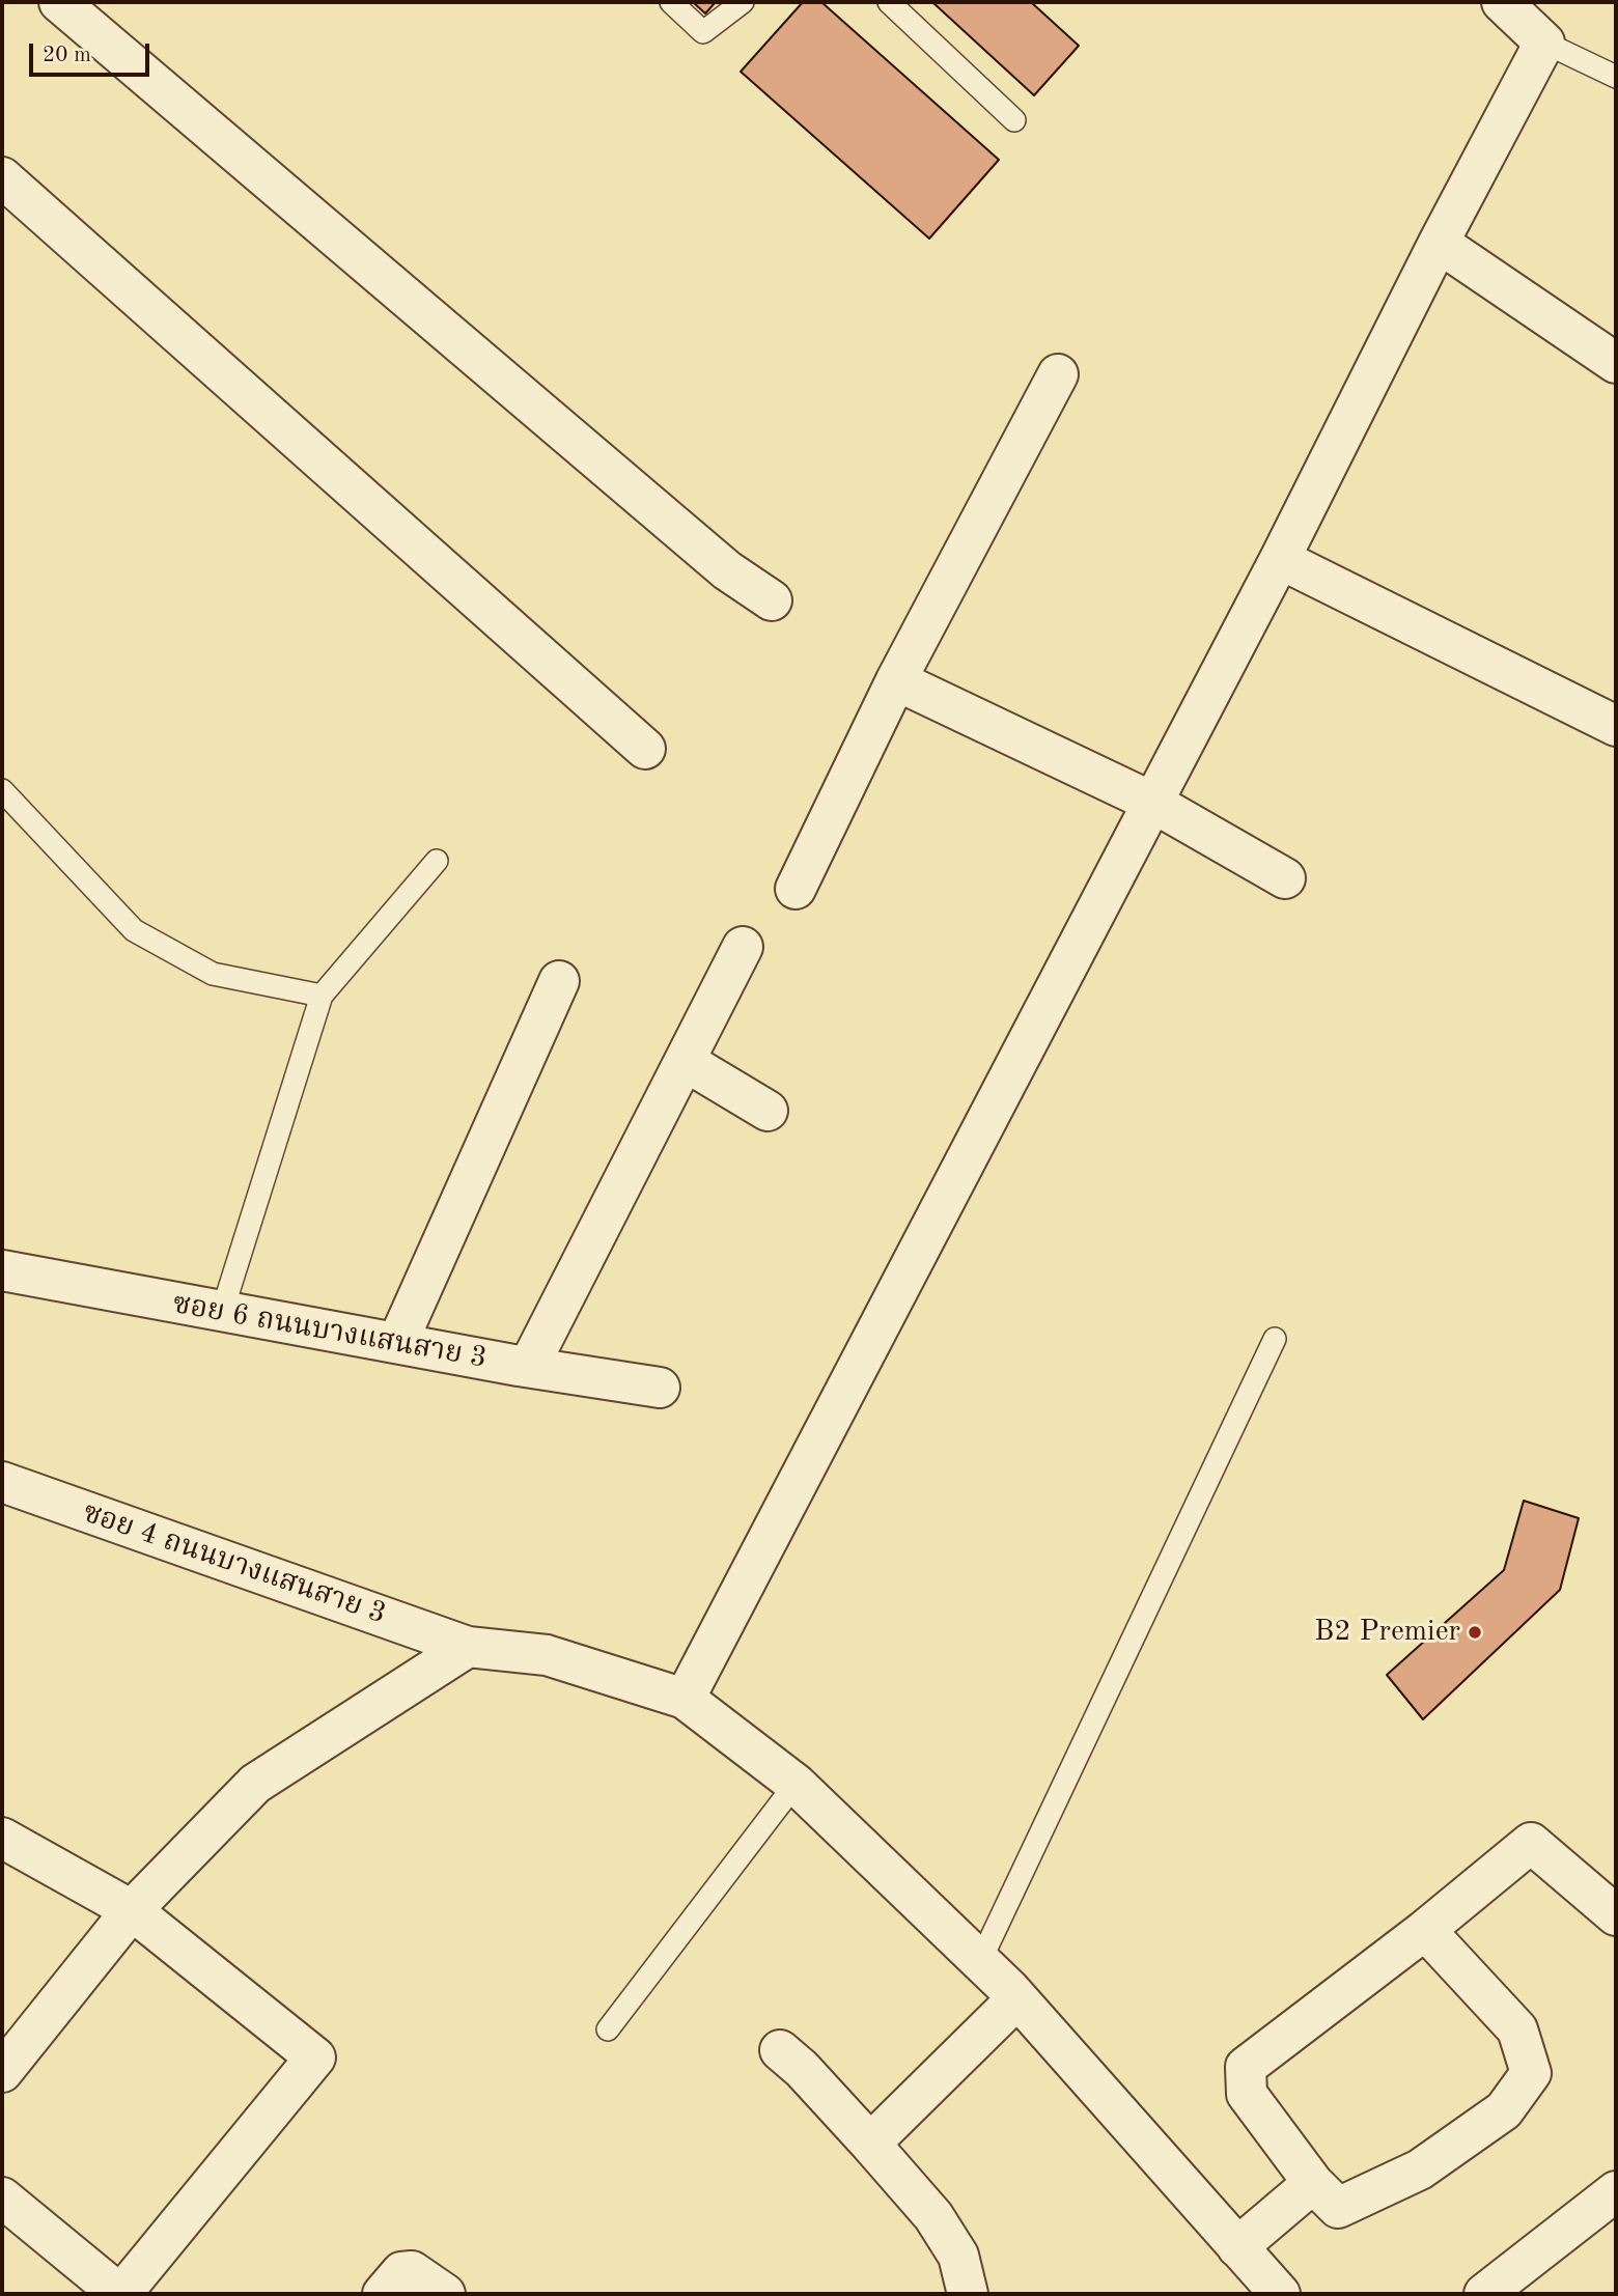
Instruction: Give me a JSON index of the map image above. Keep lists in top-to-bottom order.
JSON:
{
  "streets": {
    "street": ["ซอย 6 ถนนบางแสนสาย 3", "ซอย 4 ถนนบางแสนสาย 3"]
  },
  "places": ["B2 Premier"],
  "scale_bar": "20 m"
}
